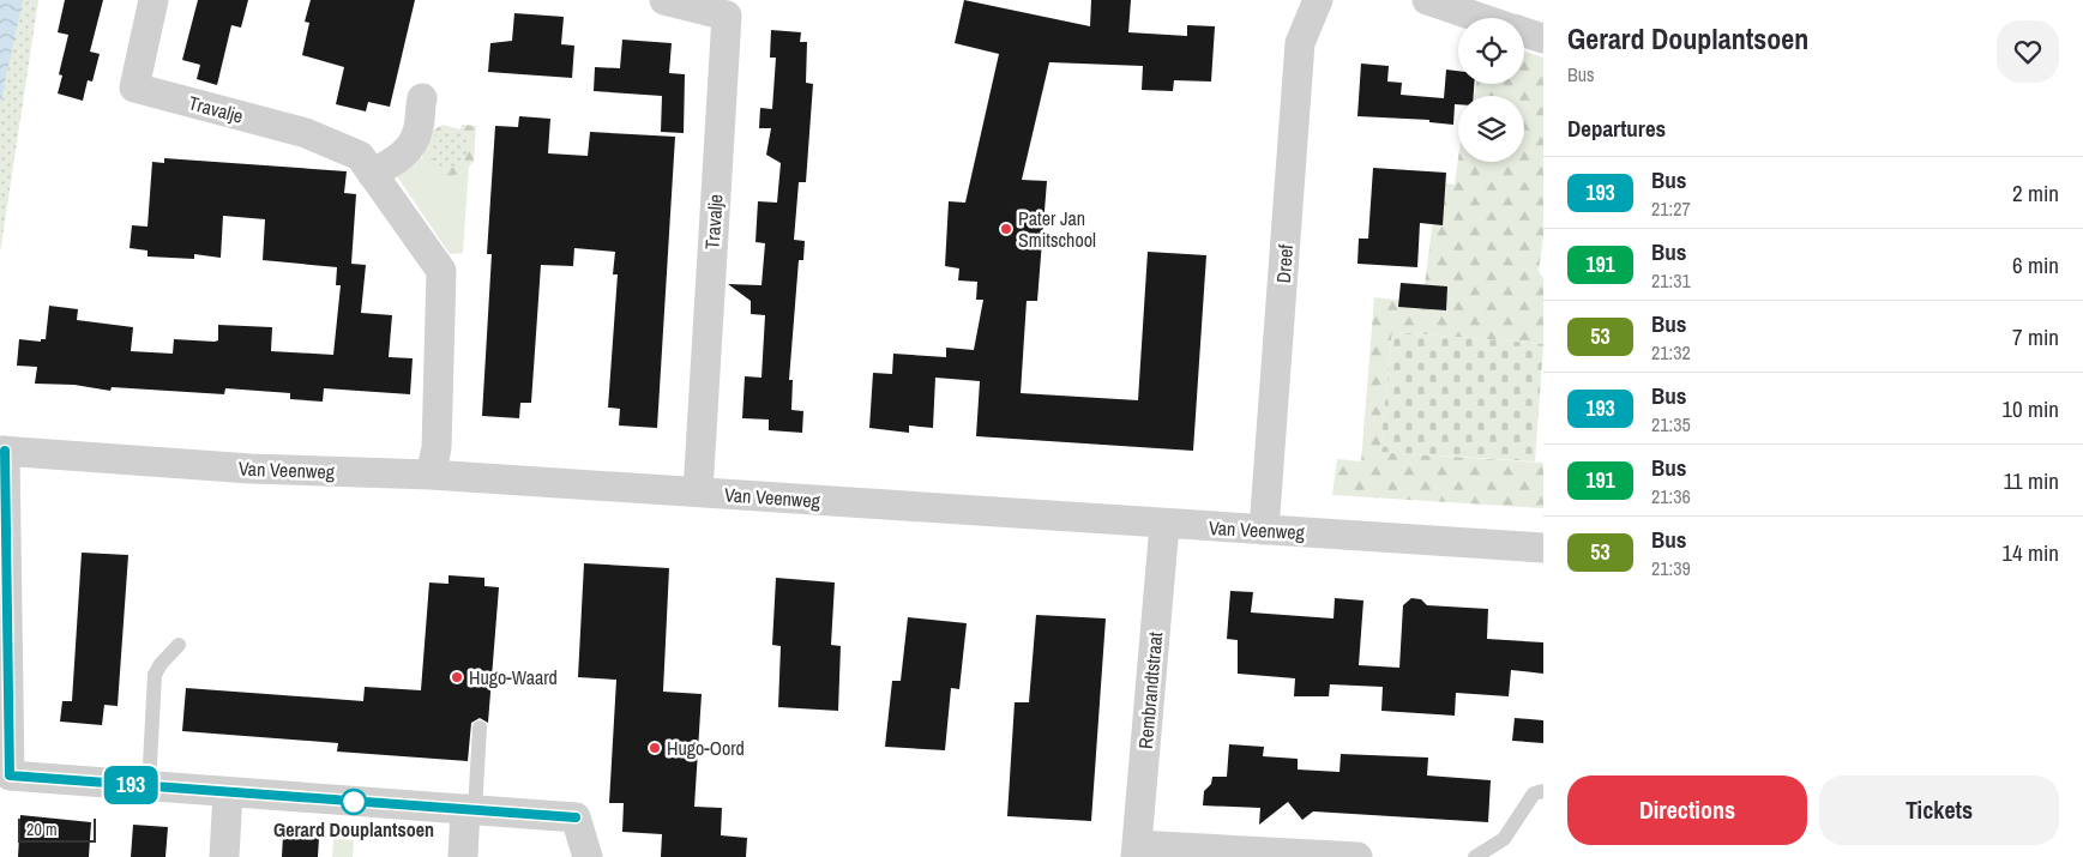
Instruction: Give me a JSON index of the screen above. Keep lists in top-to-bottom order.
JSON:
{
  "streets": {
    "street": [
      "Travalje",
      "Dreef",
      "Van Veenweg",
      "Rembrandtstraat"
    ]
  },
  "crossings": [
    ["Travalje", "Van Veenweg"],
    ["Dreef", "Van Veenweg"],
    ["Van Veenweg", "Rembrandtstraat"]
  ],
  "places": [
    "Pater Jan Smitschool",
    "Hugo-Waard",
    "Hugo-Oord",
    "Gerard Douplantsoen"
  ],
  "lines": ["bus line 193"],
  "scale_bar": "20 m",
  "page": {
    "on_map": "193",
    "heading": [
      ["Gerard Douplantsoen", "Bus"],
      "Departures"
    ],
    "list": [
      {
        "mark": "193",
        "name": "Bus",
        "note": "21:27",
        "value": "2 min"
      },
      {
        "mark": "191",
        "name": "Bus",
        "note": "21:31",
        "value": "6 min"
      },
      {
        "mark": "53",
        "name": "Bus",
        "note": "21:32",
        "value": "7 min"
      },
      {
        "mark": "193",
        "name": "Bus",
        "note": "21:35",
        "value": "10 min"
      },
      {
        "mark": "191",
        "name": "Bus",
        "note": "21:36",
        "value": "11 min"
      },
      {
        "mark": "53",
        "name": "Bus",
        "note": "21:39",
        "value": "14 min"
      }
    ],
    "buttons": ["Directions", "Tickets"],
    "scale": "20 m"
  }
}
